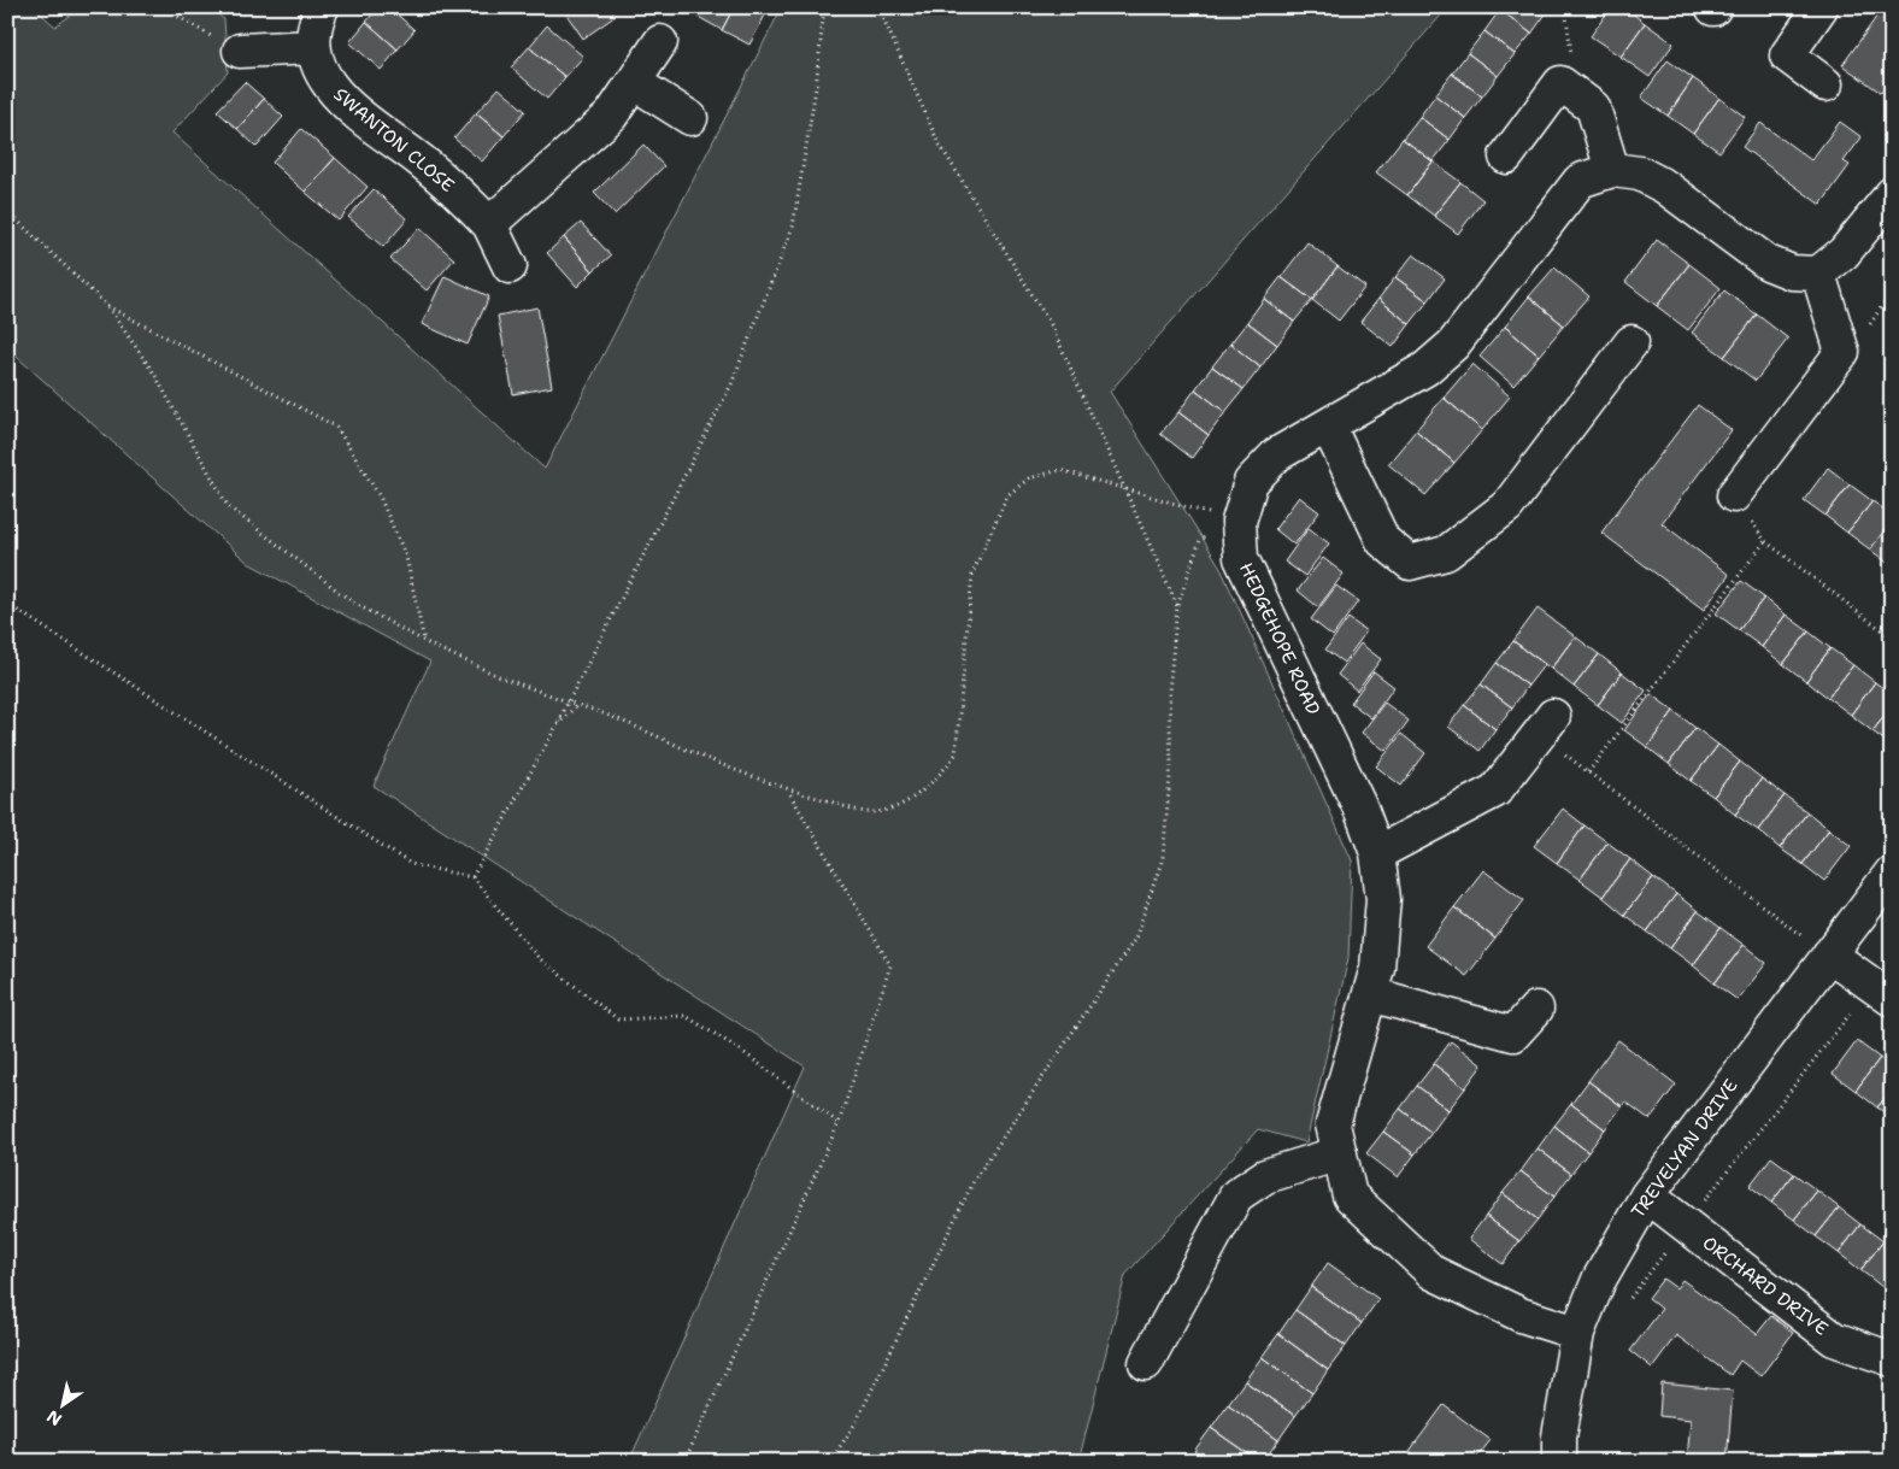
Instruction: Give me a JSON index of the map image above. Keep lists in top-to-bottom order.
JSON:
{
  "streets": {
    "street": [
      "SWANTON CLOSE",
      "HEDGEHOPE ROAD",
      "TREVELYAN DRIVE",
      "ORCHARD DRIVE"
    ]
  },
  "crossings": [
    ["HEDGEHOPE ROAD", "TREVELYAN DRIVE"],
    ["TREVELYAN DRIVE", "ORCHARD DRIVE"]
  ],
  "north": "bottom left"
}
